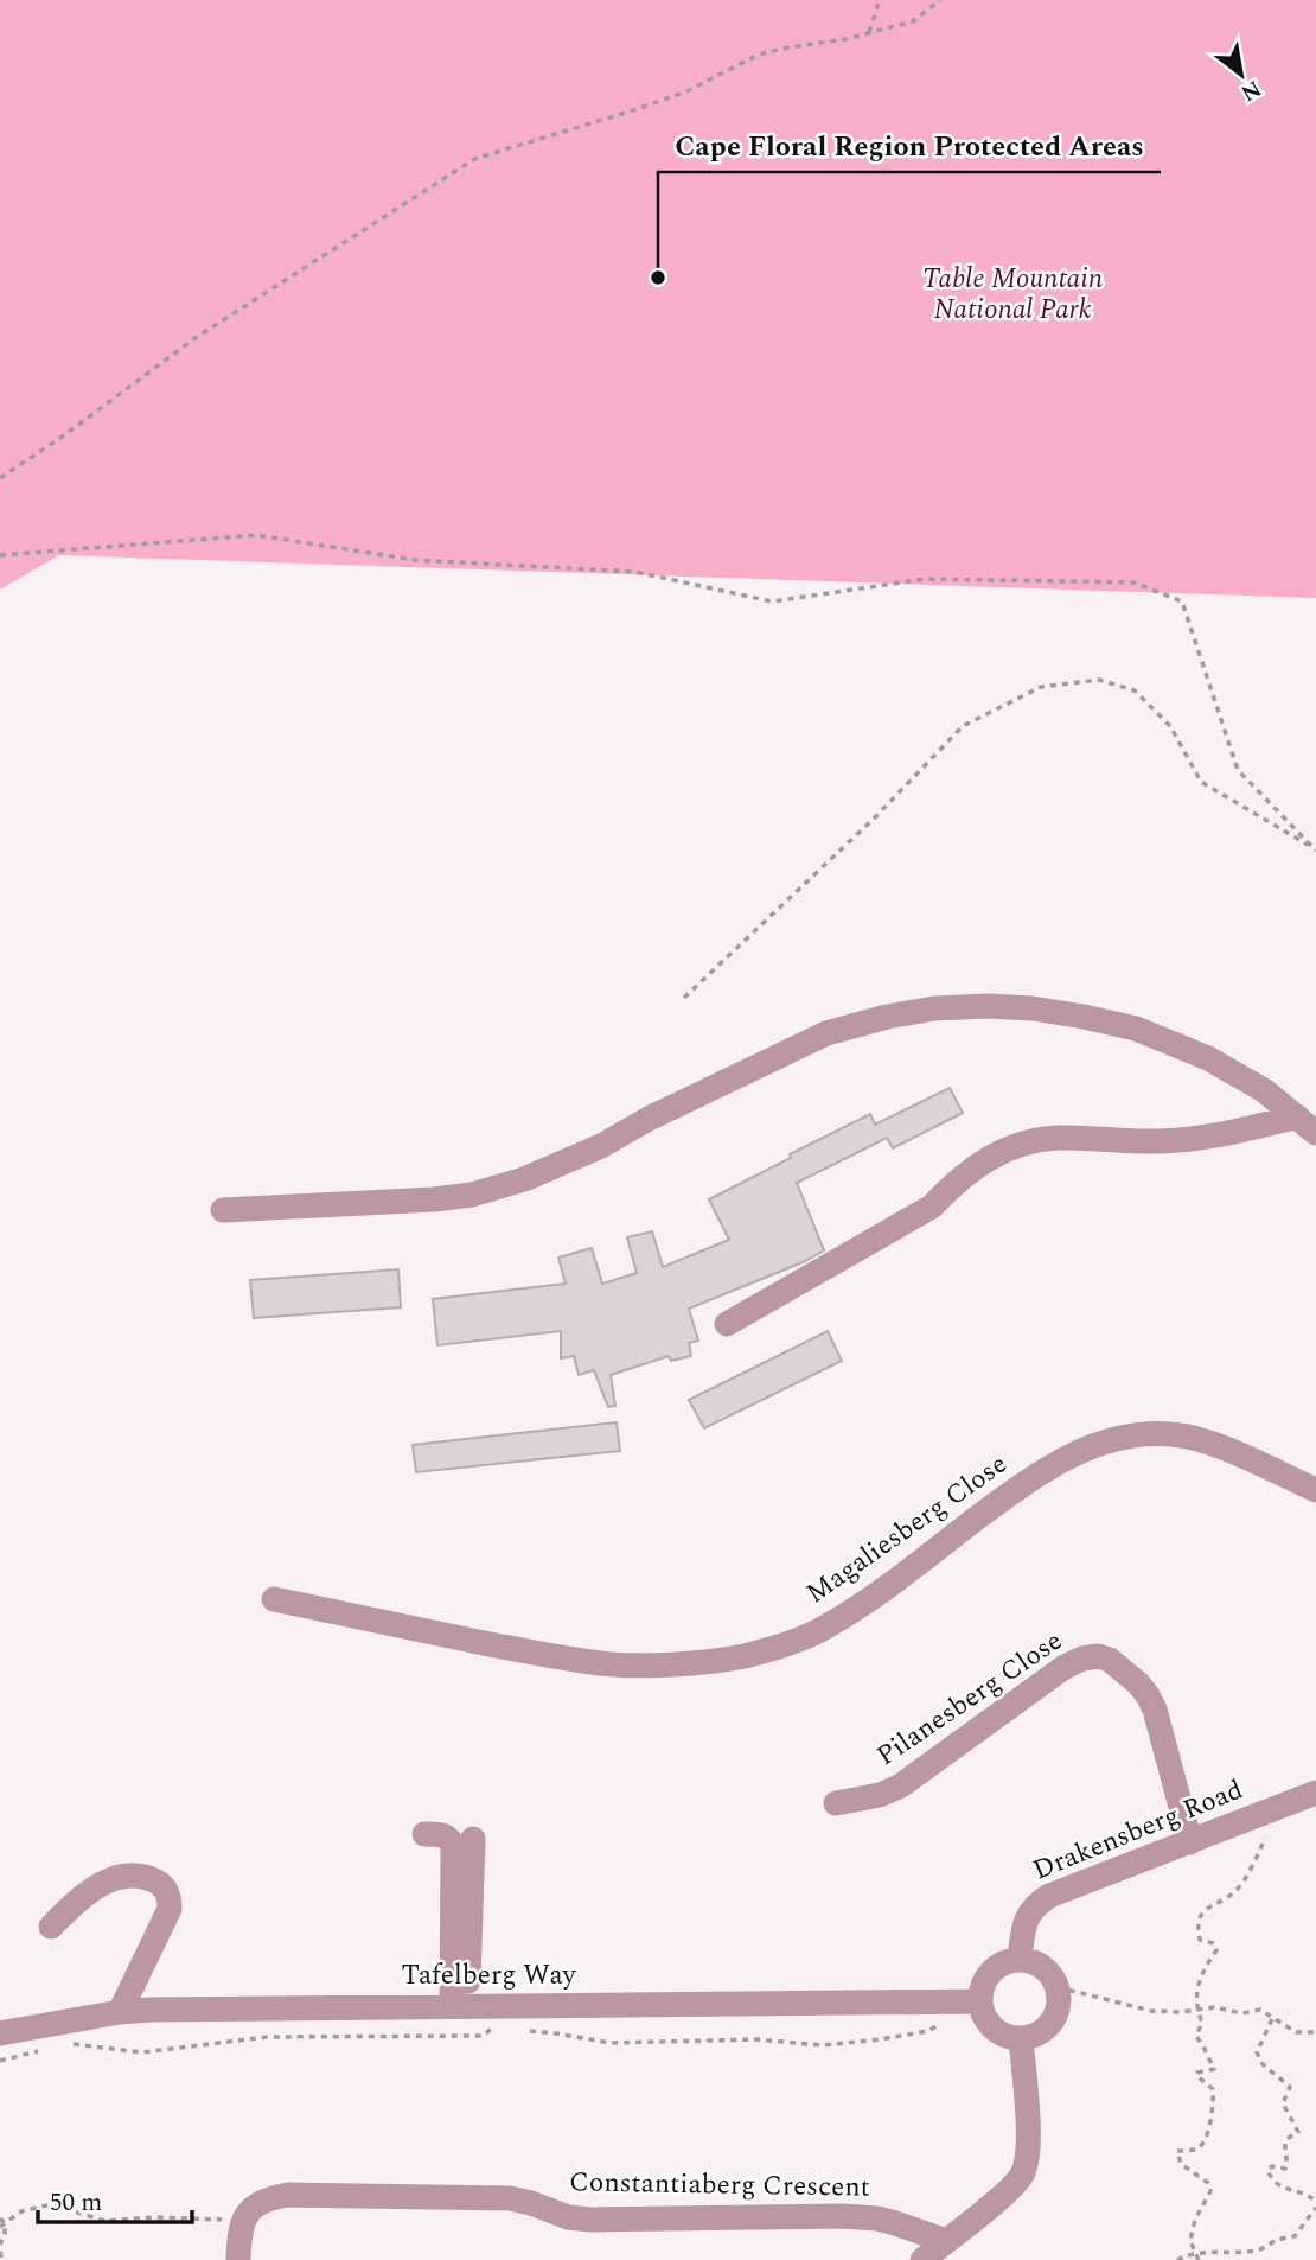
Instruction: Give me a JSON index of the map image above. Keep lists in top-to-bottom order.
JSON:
{
  "streets": {
    "street": [
      "Magaliesberg Close",
      "Pilanesberg Close",
      "Drakensberg Road",
      "Tafelberg Way",
      "Constantiaberg Crescent"
    ]
  },
  "crossings": [
    ["Pilanesberg Close", "Drakensberg Road"],
    ["Drakensberg Road", "Tafelberg Way"]
  ],
  "parks": ["Table Mountain National Park"],
  "places": ["Cape Floral Region Protected Areas"],
  "scale_bar": "50 m",
  "north": "bottom right"
}
